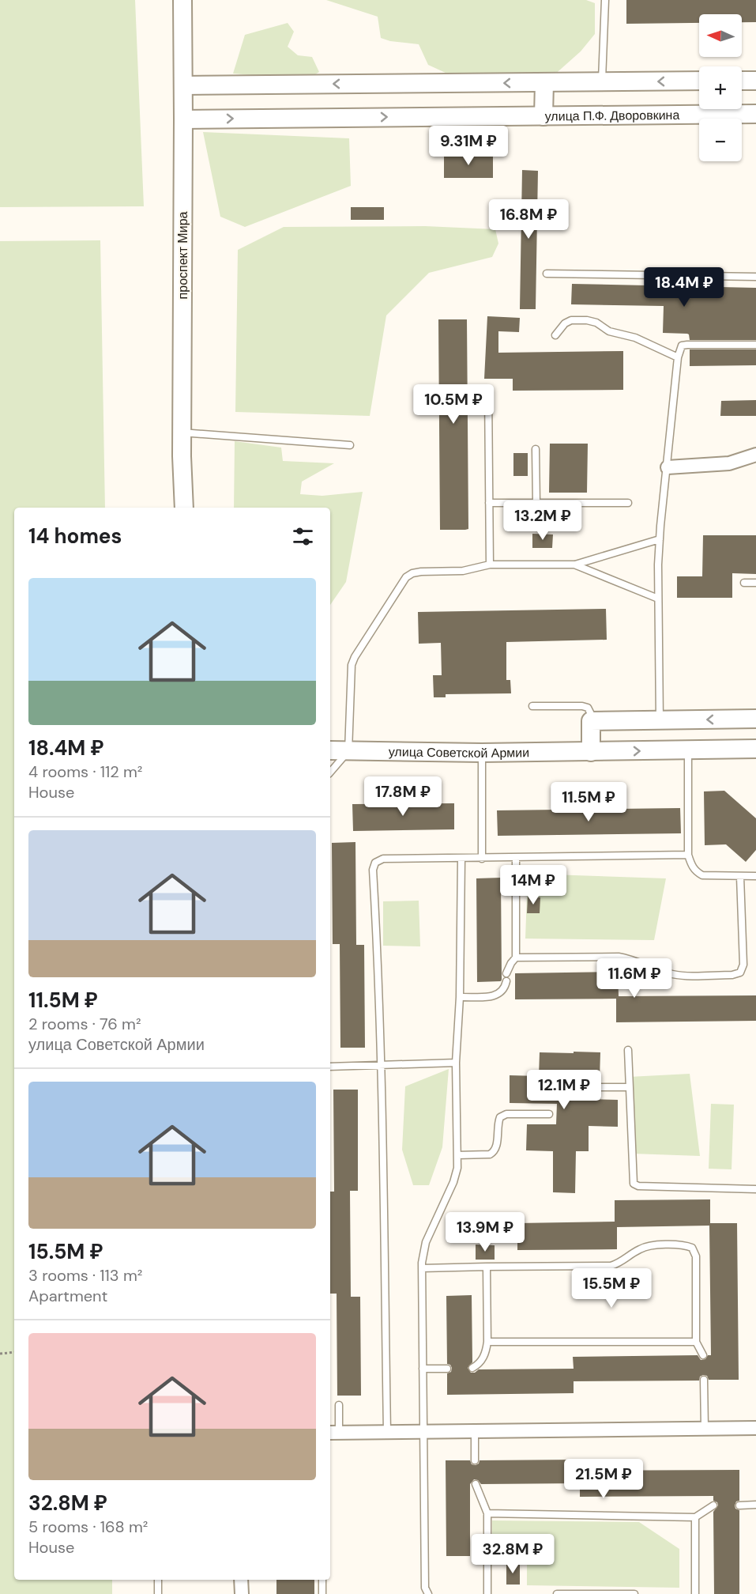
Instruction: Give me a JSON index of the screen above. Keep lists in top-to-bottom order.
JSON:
{
  "streets": {
    "street": ["улица П.Ф. Дворовкина", "проспект Мира", "улица Советской Армии"]
  },
  "crossings": [
    ["улица П.Ф. Дворовкина", "проспект Мира"]
  ],
  "north": "left",
  "page": {
    "map_buttons": ["+", "−"],
    "price": [
      "9.31M ₽",
      "16.8M ₽",
      "18.4M ₽",
      "10.5M ₽",
      "13.2M ₽",
      "17.8M ₽",
      "11.5M ₽",
      "14M ₽",
      "11.6M ₽",
      "12.1M ₽",
      "13.9M ₽",
      "15.5M ₽",
      "21.5M ₽",
      "32.8M ₽"
    ],
    "heading": "14 homes",
    "list": [
      {
        "name": "18.4M ₽",
        "note": "4 rooms · 112 m² · House"
      },
      {
        "name": "11.5M ₽",
        "note": "2 rooms · 76 m² · улица Советской Армии"
      },
      {
        "name": "15.5M ₽",
        "note": "3 rooms · 113 m² · Apartment"
      },
      {
        "name": "32.8M ₽",
        "note": "5 rooms · 168 m² · House"
      }
    ]
  }
}
